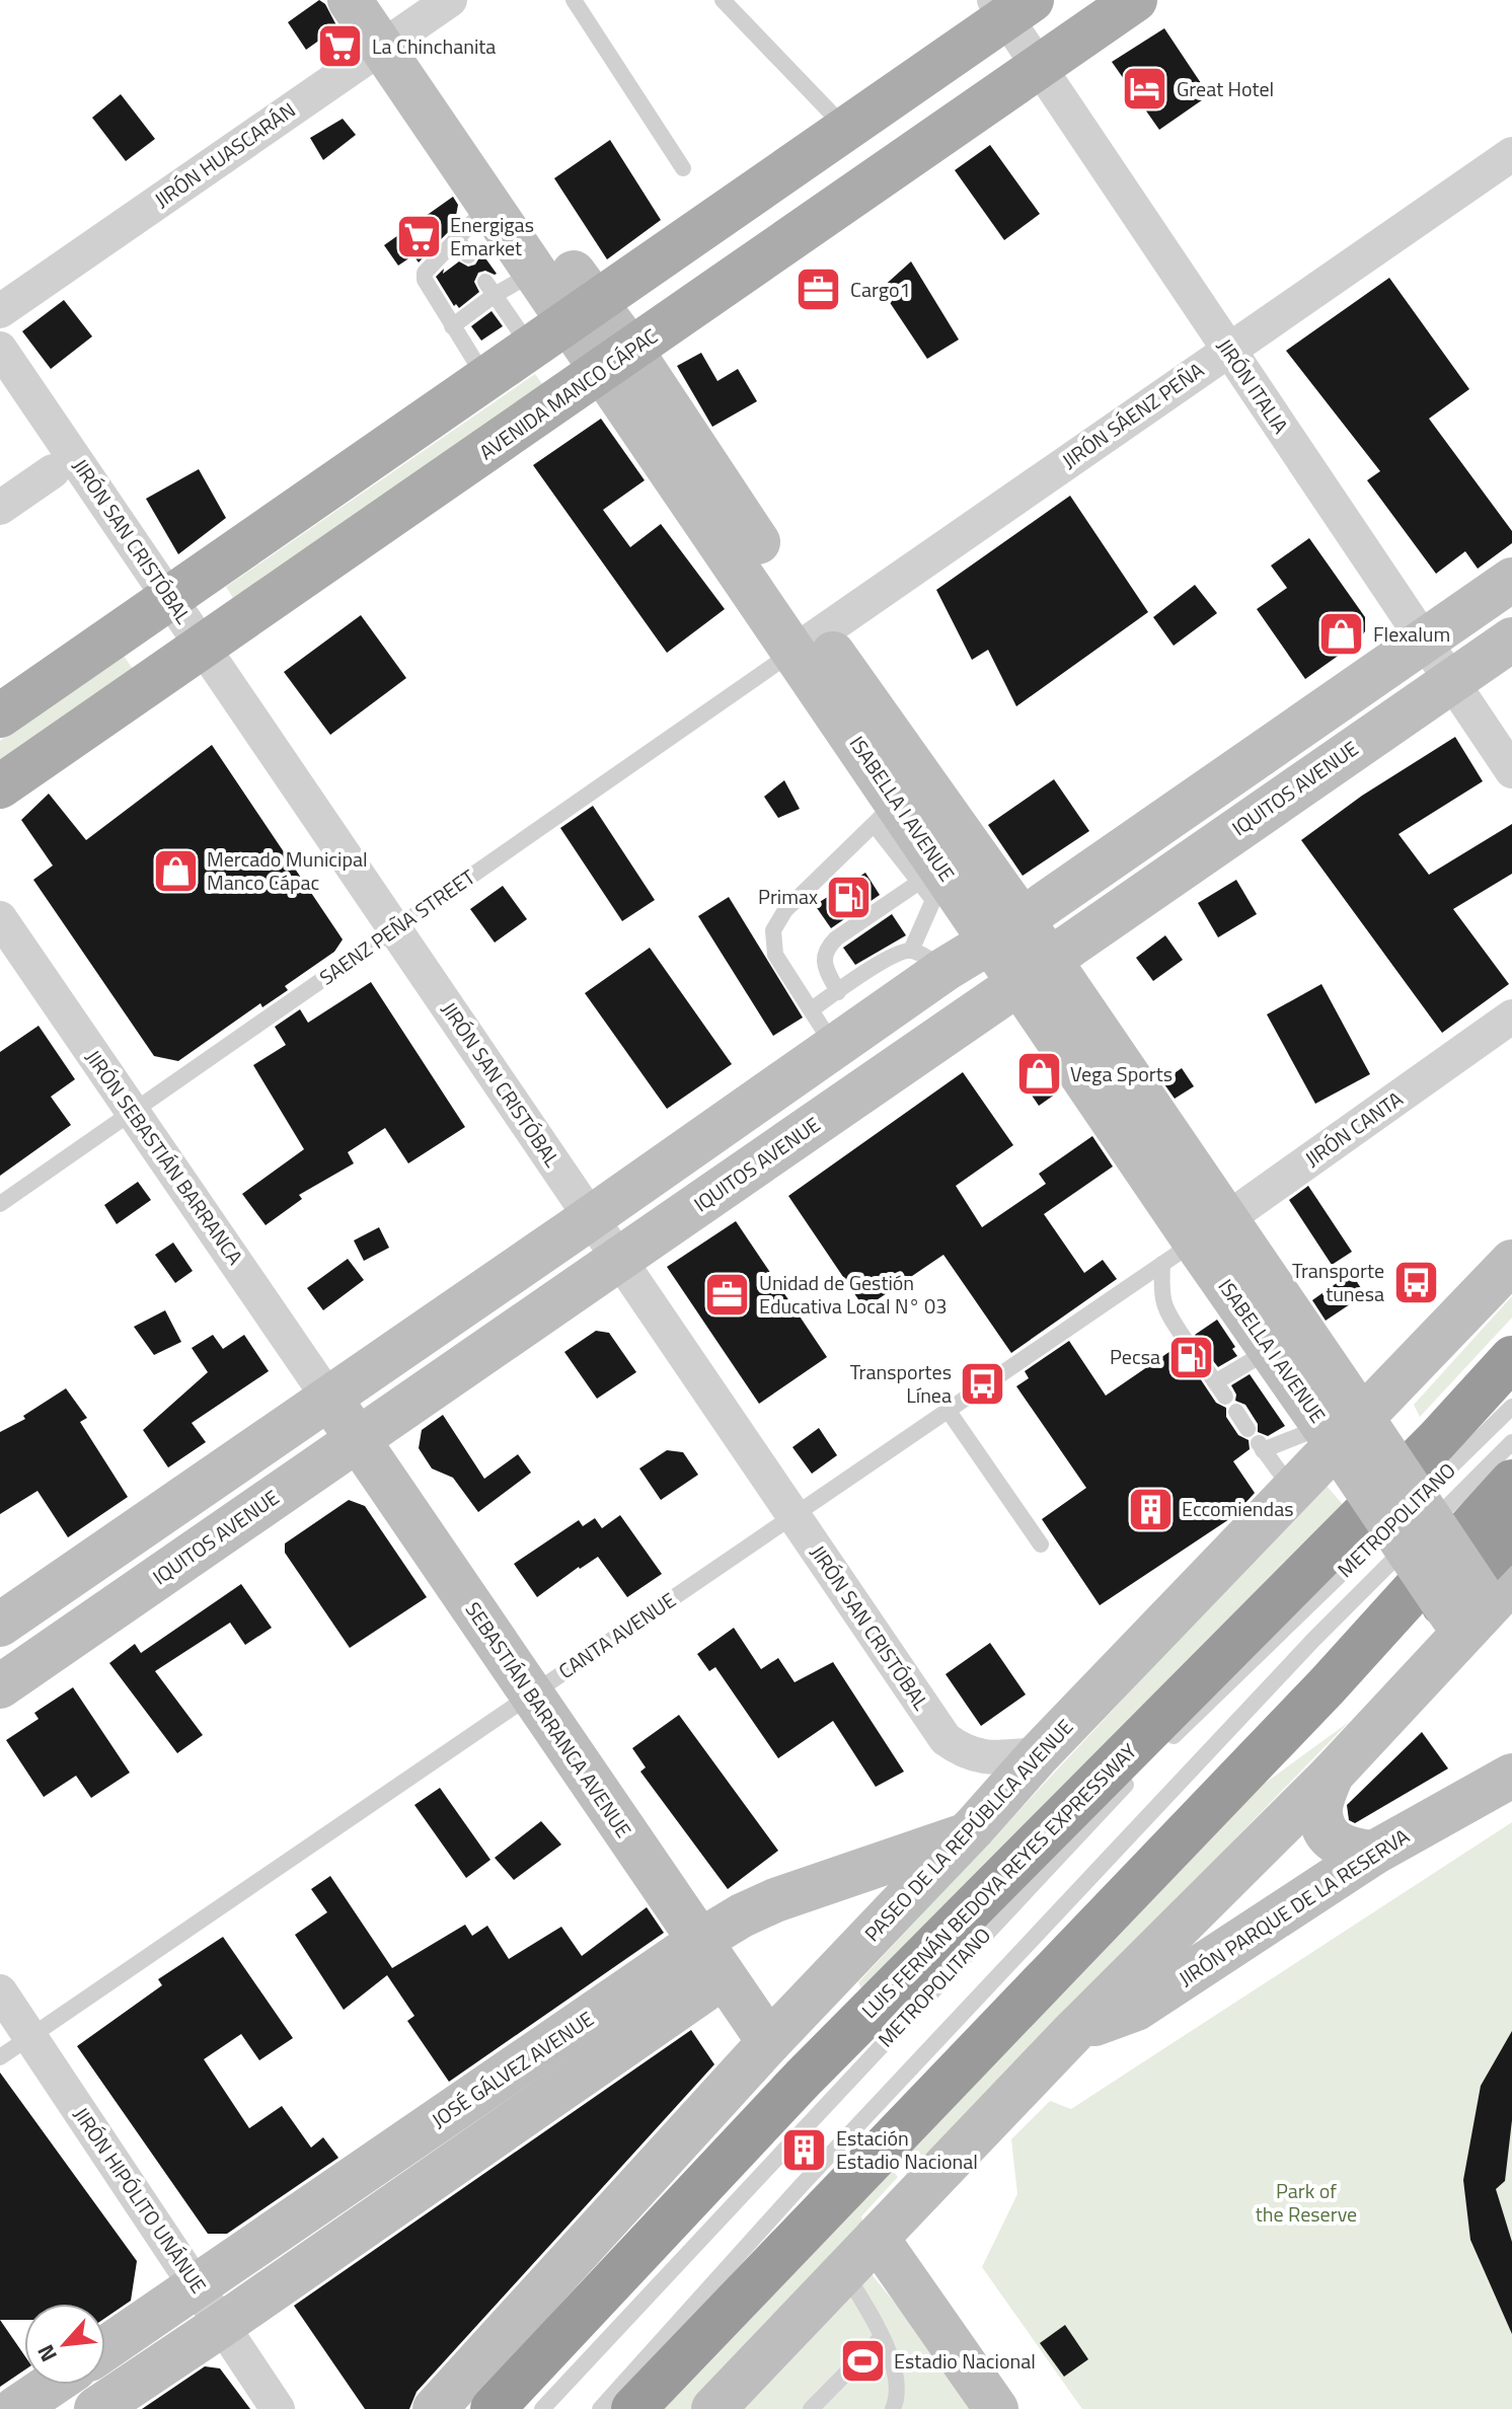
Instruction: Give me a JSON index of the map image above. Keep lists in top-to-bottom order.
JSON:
{
  "streets": {
    "highway": ["LUIS FERNÁN BEDOYA REYES EXPRESSWAY"],
    "main road": [
      "AVENIDA MANCO CÁPAC",
      "IQUITOS AVENUE",
      "ISABELLA I AVENUE",
      "SEBASTIÁN BARRANCA AVENUE",
      "PASEO DE LA REPÚBLICA AVENUE",
      "JIRÓN PARQUE DE LA RESERVA",
      "JOSÉ GÁLVEZ AVENUE"
    ],
    "street": [
      "JIRÓN HUASCARÁN",
      "JIRÓN ITALIA",
      "JIRÓN SÁENZ PEÑA",
      "JIRÓN SAN CRISTÓBAL",
      "JIRÓN CANTA",
      "JIRÓN SEBASTIÁN BARRANCA",
      "JIRÓN HIPÓLITO UNÁNUE"
    ],
    "lane": ["SAENZ PEÑA STREET", "METROPOLITANO", "CANTA AVENUE"]
  },
  "crossings": [
    ["JIRÓN HUASCARÁN", "ISABELLA I AVENUE"],
    ["JIRÓN ITALIA", "AVENIDA MANCO CÁPAC"],
    ["JIRÓN ITALIA", "JIRÓN SÁENZ PEÑA"],
    ["JIRÓN ITALIA", "IQUITOS AVENUE"],
    ["AVENIDA MANCO CÁPAC", "JIRÓN SAN CRISTÓBAL"],
    ["AVENIDA MANCO CÁPAC", "ISABELLA I AVENUE"],
    ["JIRÓN SÁENZ PEÑA", "ISABELLA I AVENUE"],
    ["JIRÓN SÁENZ PEÑA", "SAENZ PEÑA STREET"],
    ["JIRÓN SAN CRISTÓBAL", "IQUITOS AVENUE"],
    ["JIRÓN SAN CRISTÓBAL", "SAENZ PEÑA STREET"],
    ["JIRÓN SAN CRISTÓBAL", "CANTA AVENUE"],
    ["JIRÓN SAN CRISTÓBAL", "PASEO DE LA REPÚBLICA AVENUE"],
    ["IQUITOS AVENUE", "ISABELLA I AVENUE"],
    ["IQUITOS AVENUE", "SEBASTIÁN BARRANCA AVENUE"],
    ["ISABELLA I AVENUE", "SAENZ PEÑA STREET"],
    ["ISABELLA I AVENUE", "JIRÓN CANTA"],
    ["ISABELLA I AVENUE", "CANTA AVENUE"],
    ["ISABELLA I AVENUE", "PASEO DE LA REPÚBLICA AVENUE"],
    ["SAENZ PEÑA STREET", "JIRÓN SEBASTIÁN BARRANCA"],
    ["JIRÓN CANTA", "CANTA AVENUE"],
    ["JIRÓN SEBASTIÁN BARRANCA", "SEBASTIÁN BARRANCA AVENUE"],
    ["CANTA AVENUE", "SEBASTIÁN BARRANCA AVENUE"],
    ["CANTA AVENUE", "JIRÓN HIPÓLITO UNÁNUE"],
    ["SEBASTIÁN BARRANCA AVENUE", "PASEO DE LA REPÚBLICA AVENUE"],
    ["SEBASTIÁN BARRANCA AVENUE", "JOSÉ GÁLVEZ AVENUE"],
    ["PASEO DE LA REPÚBLICA AVENUE", "JOSÉ GÁLVEZ AVENUE"],
    ["JOSÉ GÁLVEZ AVENUE", "JIRÓN HIPÓLITO UNÁNUE"]
  ],
  "parks": ["Park of the Reserve"],
  "places": {
    "supermarket": ["La Chinchanita", "Energigas Emarket"],
    "hotel": ["Great Hotel"],
    "office": ["Cargo1", "Unidad de Gestión Educativa Local N° 03"],
    "shop": ["Flexalum", "Mercado Municipal Manco Cápac", "Vega Sports"],
    "fuel station": ["Primax", "Pecsa"],
    "bus stop": ["Transporte tunesa", "Transportes Línea"],
    "building": ["Eccomiendas", "Estación Estadio Nacional"],
    "sports": ["Estadio Nacional"]
  },
  "north": "bottom left"
}
